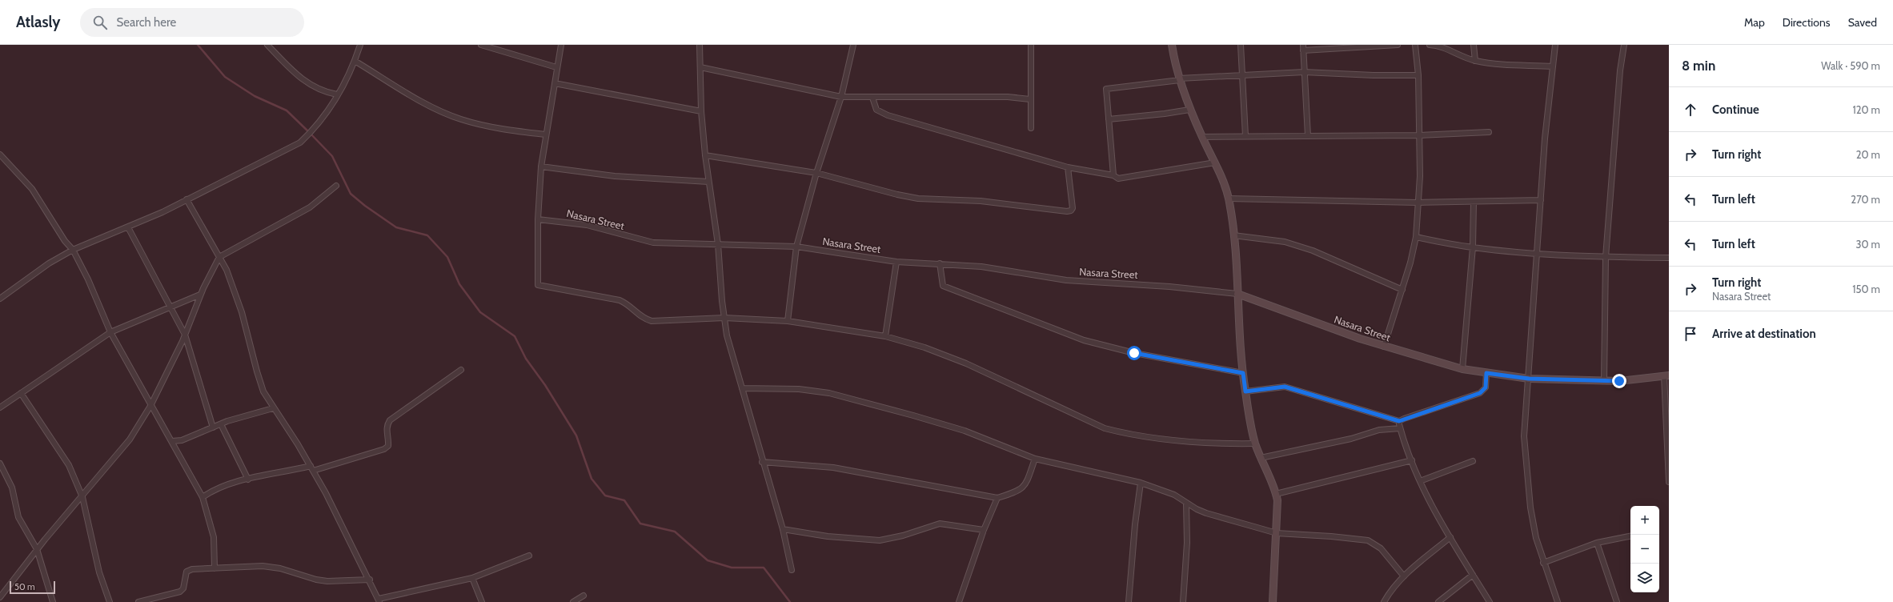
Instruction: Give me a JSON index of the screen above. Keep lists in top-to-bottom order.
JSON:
{
  "streets": {
    "street": ["Nasara Street"]
  },
  "scale_bar": "50 m",
  "page": {
    "header": "Atlasly",
    "search": "Search here",
    "nav": ["Map", "Directions", "Saved"],
    "heading": ["8 min", "Walk · 590 m"],
    "list": [
      ["Continue", "120 m"],
      ["Turn right", "20 m"],
      ["Turn left", "270 m"],
      ["Turn left", "30 m"],
      ["Turn right", "Nasara Street", "150 m"],
      "Arrive at destination"
    ],
    "map_buttons": ["+", "−"],
    "scale": "50 m"
  }
}
